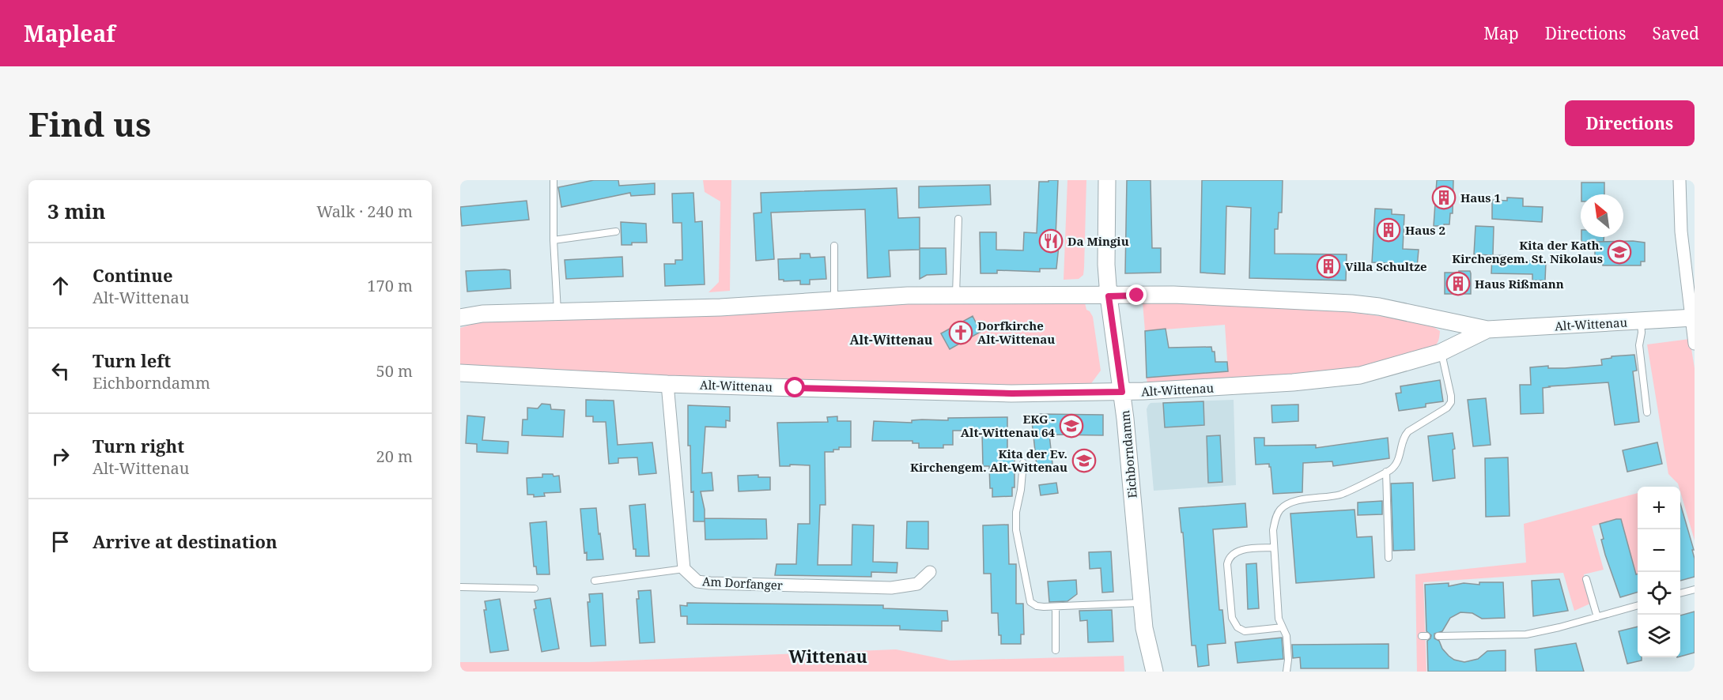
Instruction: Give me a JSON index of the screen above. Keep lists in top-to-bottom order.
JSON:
{
  "streets": {
    "main road": ["Alt-Wittenau", "Eichborndamm"],
    "street": ["Am Dorfanger"]
  },
  "crossings": [
    ["Alt-Wittenau", "Eichborndamm"]
  ],
  "districts": ["Alt-Wittenau", "Wittenau"],
  "places": {
    "building": [
      "Haus 1",
      "Haus 2",
      "Villa Schultze",
      "Haus Rißmann"
    ],
    "restaurant": ["Da Mingiu"],
    "school or university": ["Kita der Kath. Kirchengem. St. Nikolaus", "EKG - Alt-Wittenau 64", "Kita der Ev. Kirchengem. Alt-Wittenau"],
    "church": ["Dorfkirche Alt-Wittenau"]
  },
  "north": "top left",
  "page": {
    "header": "Mapleaf",
    "nav": ["Map", "Directions", "Saved"],
    "buttons": "Directions",
    "title": "Find us",
    "heading": ["3 min", "Walk · 240 m"],
    "list": [
      ["Continue", "Alt-Wittenau", "170 m"],
      ["Turn left", "Eichborndamm", "50 m"],
      ["Turn right", "Alt-Wittenau", "20 m"],
      "Arrive at destination"
    ],
    "map_buttons": ["+", "−"]
  }
}
